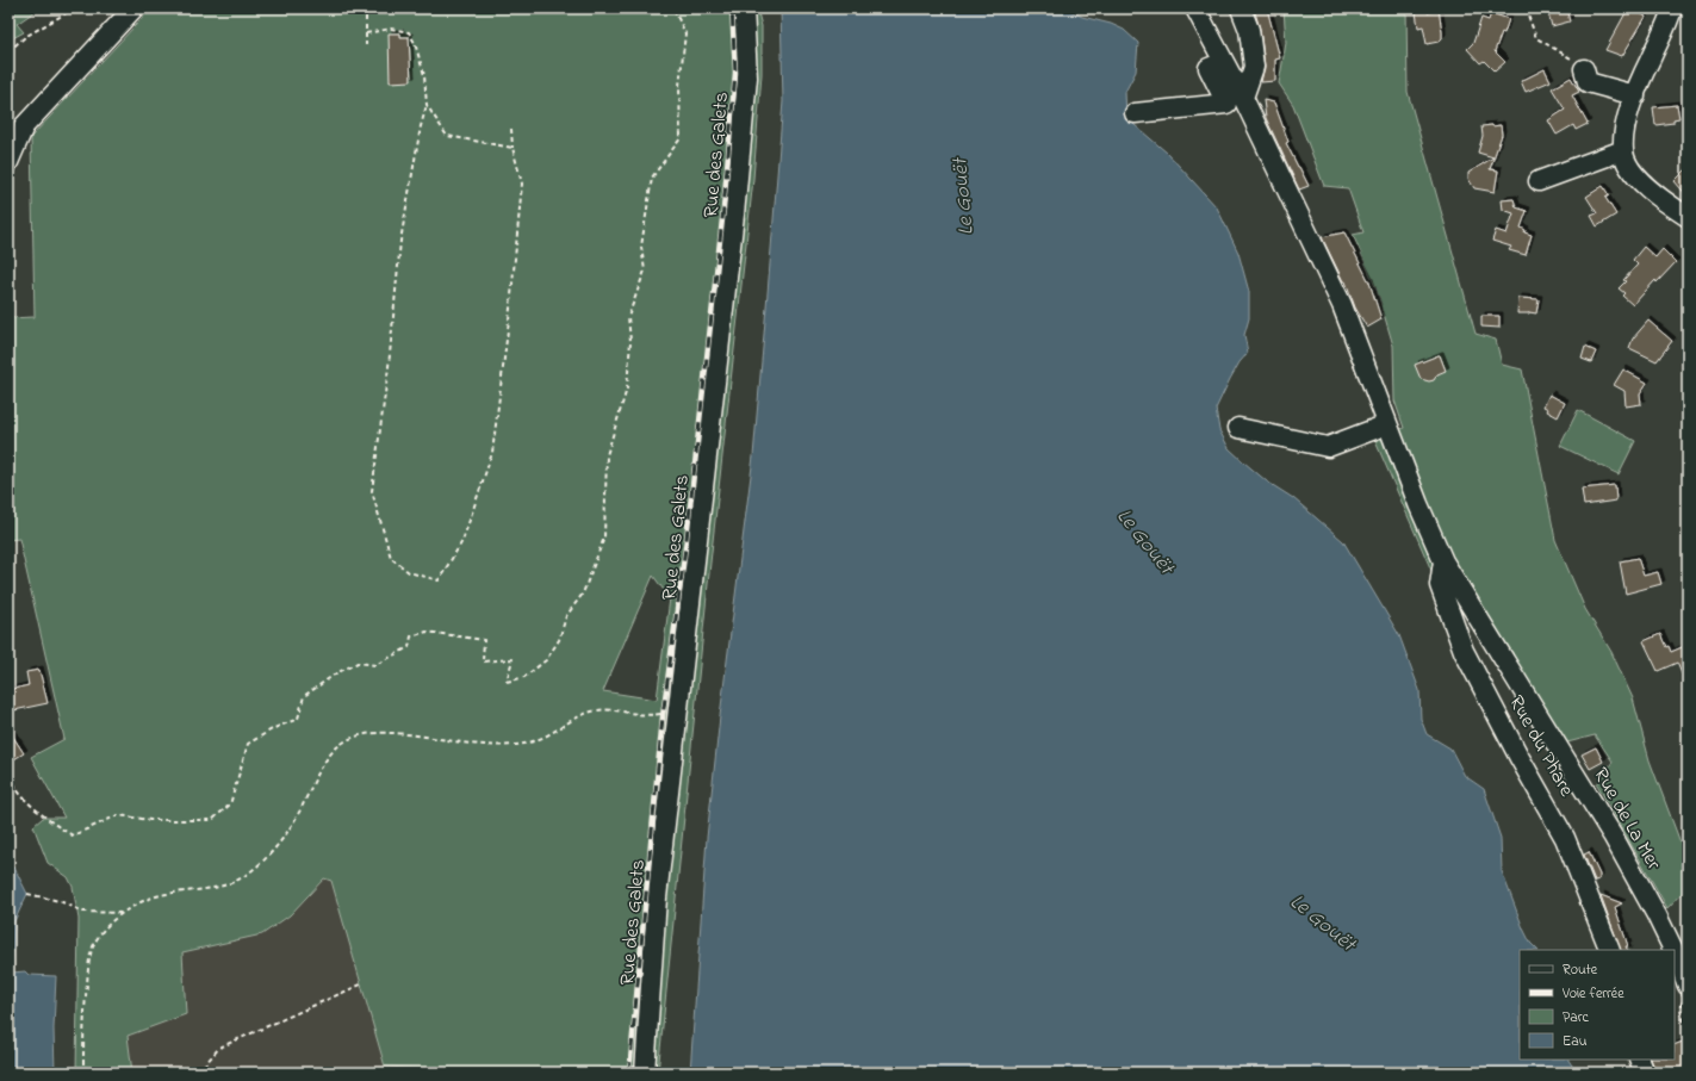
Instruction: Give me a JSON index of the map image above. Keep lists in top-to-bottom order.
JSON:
{
  "streets": {
    "street": ["Rue des Galets", "Rue du Phare", "Rue de La Mer"]
  },
  "crossings": [
    ["Rue du Phare", "Rue de La Mer"]
  ],
  "water": ["Le Gouët"],
  "legend": [
    "Route",
    "Voie ferrée",
    "Parc",
    "Eau"
  ]
}
